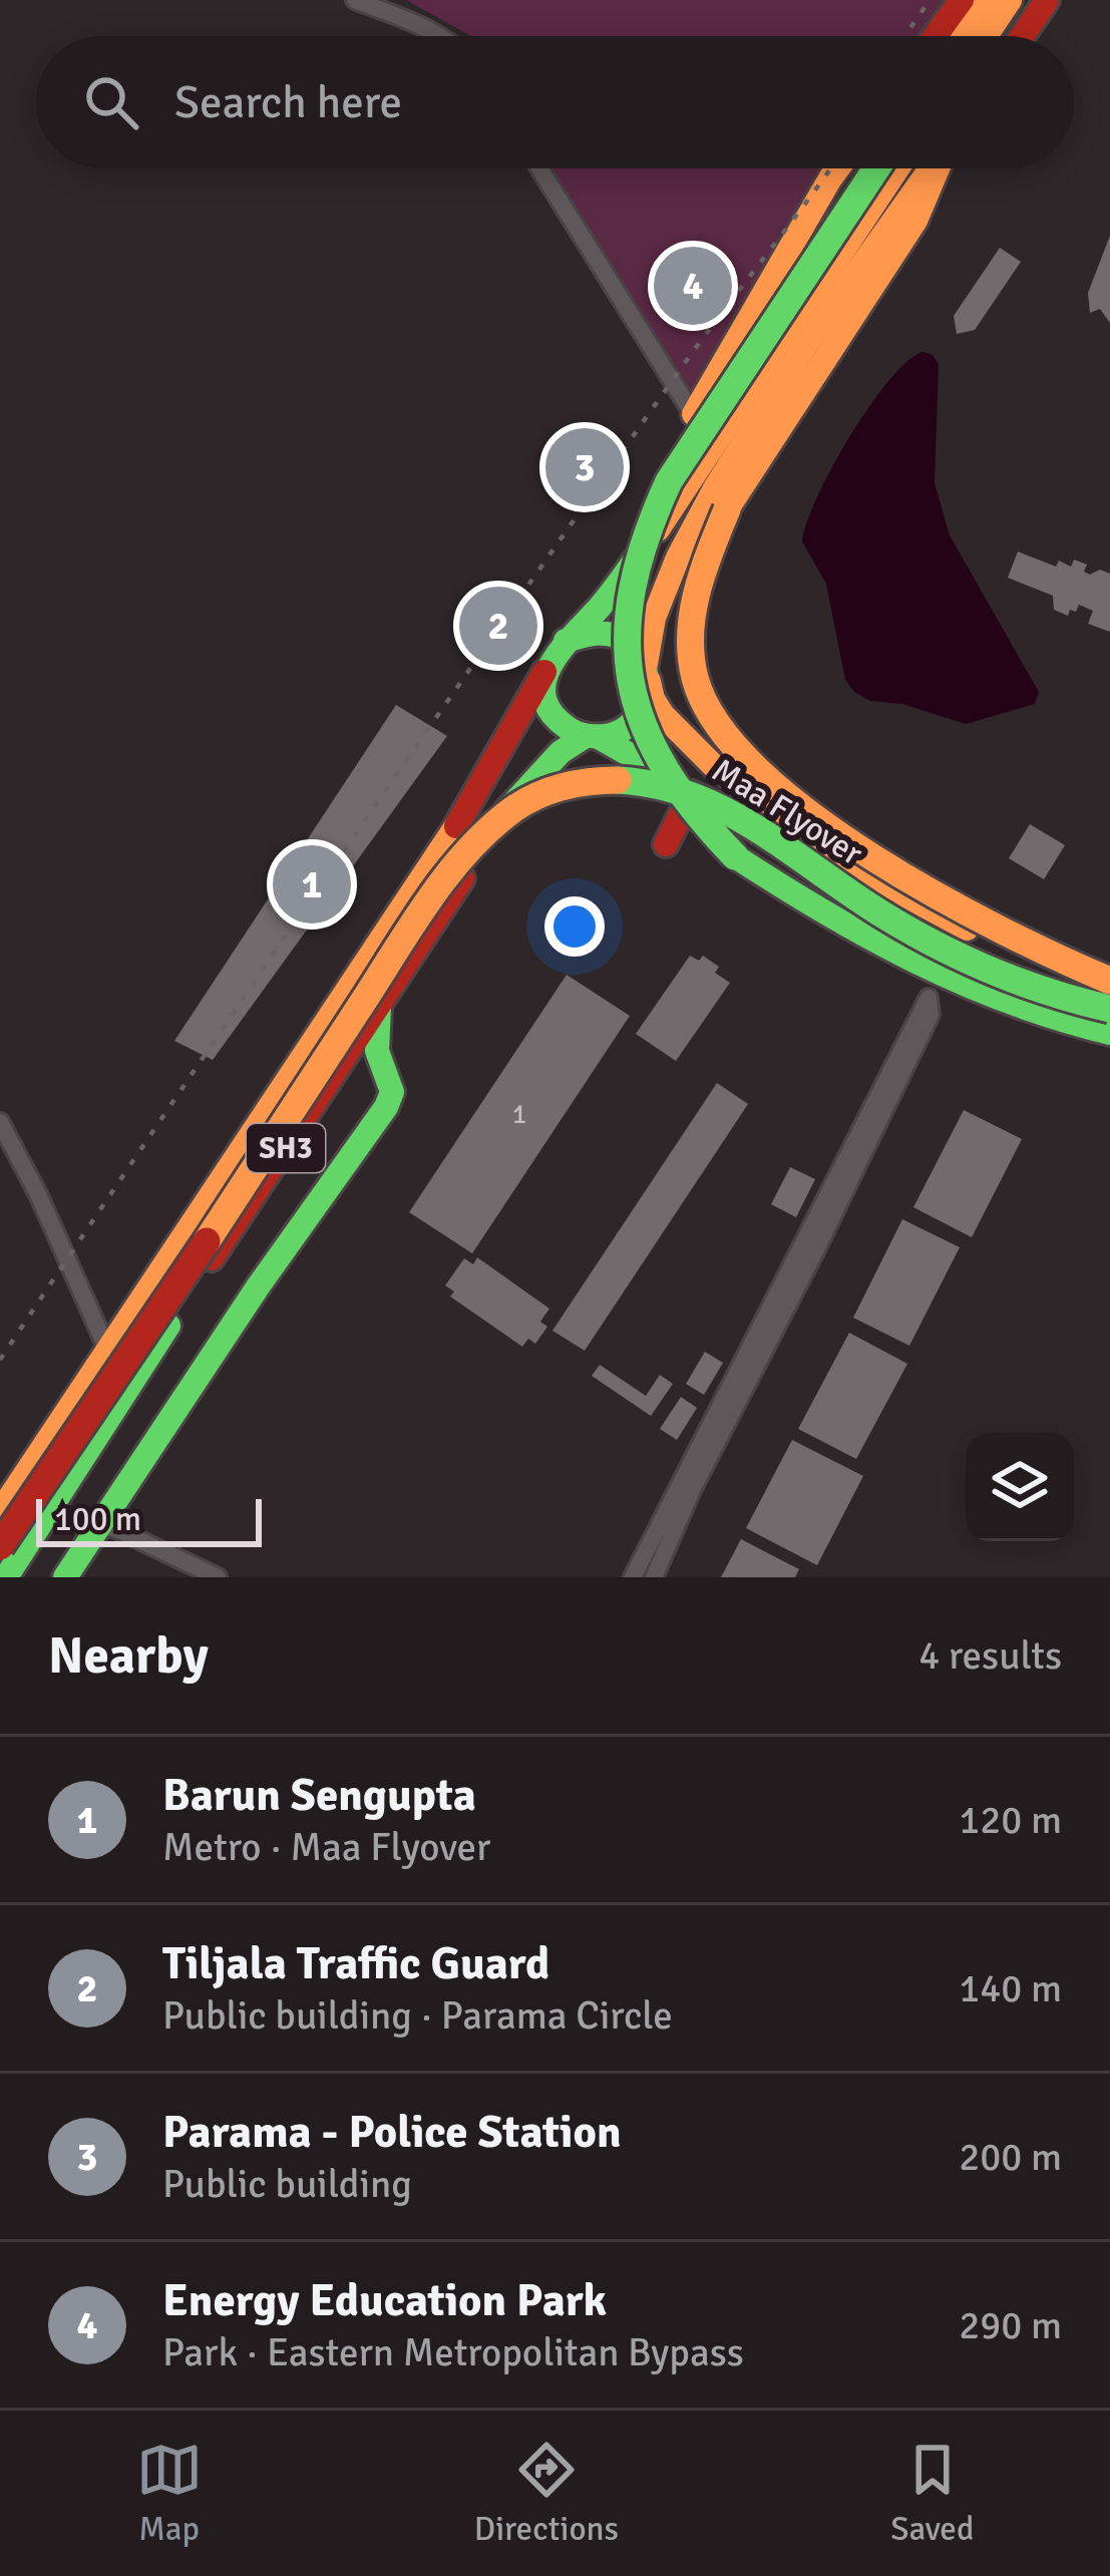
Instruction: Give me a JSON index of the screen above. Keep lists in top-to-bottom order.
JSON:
{
  "streets": {
    "main road": ["Maa Flyover", "SH3"]
  },
  "house_numbers": ["1"],
  "scale_bar": "100 m",
  "page": {
    "search": "Search here",
    "pins": [
      "4",
      "3",
      "2",
      "1"
    ],
    "scale": "100 m",
    "heading": ["Nearby", "4 results"],
    "list": [
      {
        "mark": "1",
        "name": "Barun Sengupta",
        "note": "Metro · Maa Flyover",
        "value": "120 m"
      },
      {
        "mark": "2",
        "name": "Tiljala Traffic Guard",
        "note": "Public building · Parama Circle",
        "value": "140 m"
      },
      {
        "mark": "3",
        "name": "Parama - Police Station",
        "note": "Public building",
        "value": "200 m"
      },
      {
        "mark": "4",
        "name": "Energy Education Park",
        "note": "Park · Eastern Metropolitan Bypass",
        "value": "290 m"
      }
    ],
    "nav": ["Map", "Directions", "Saved"]
  }
}
